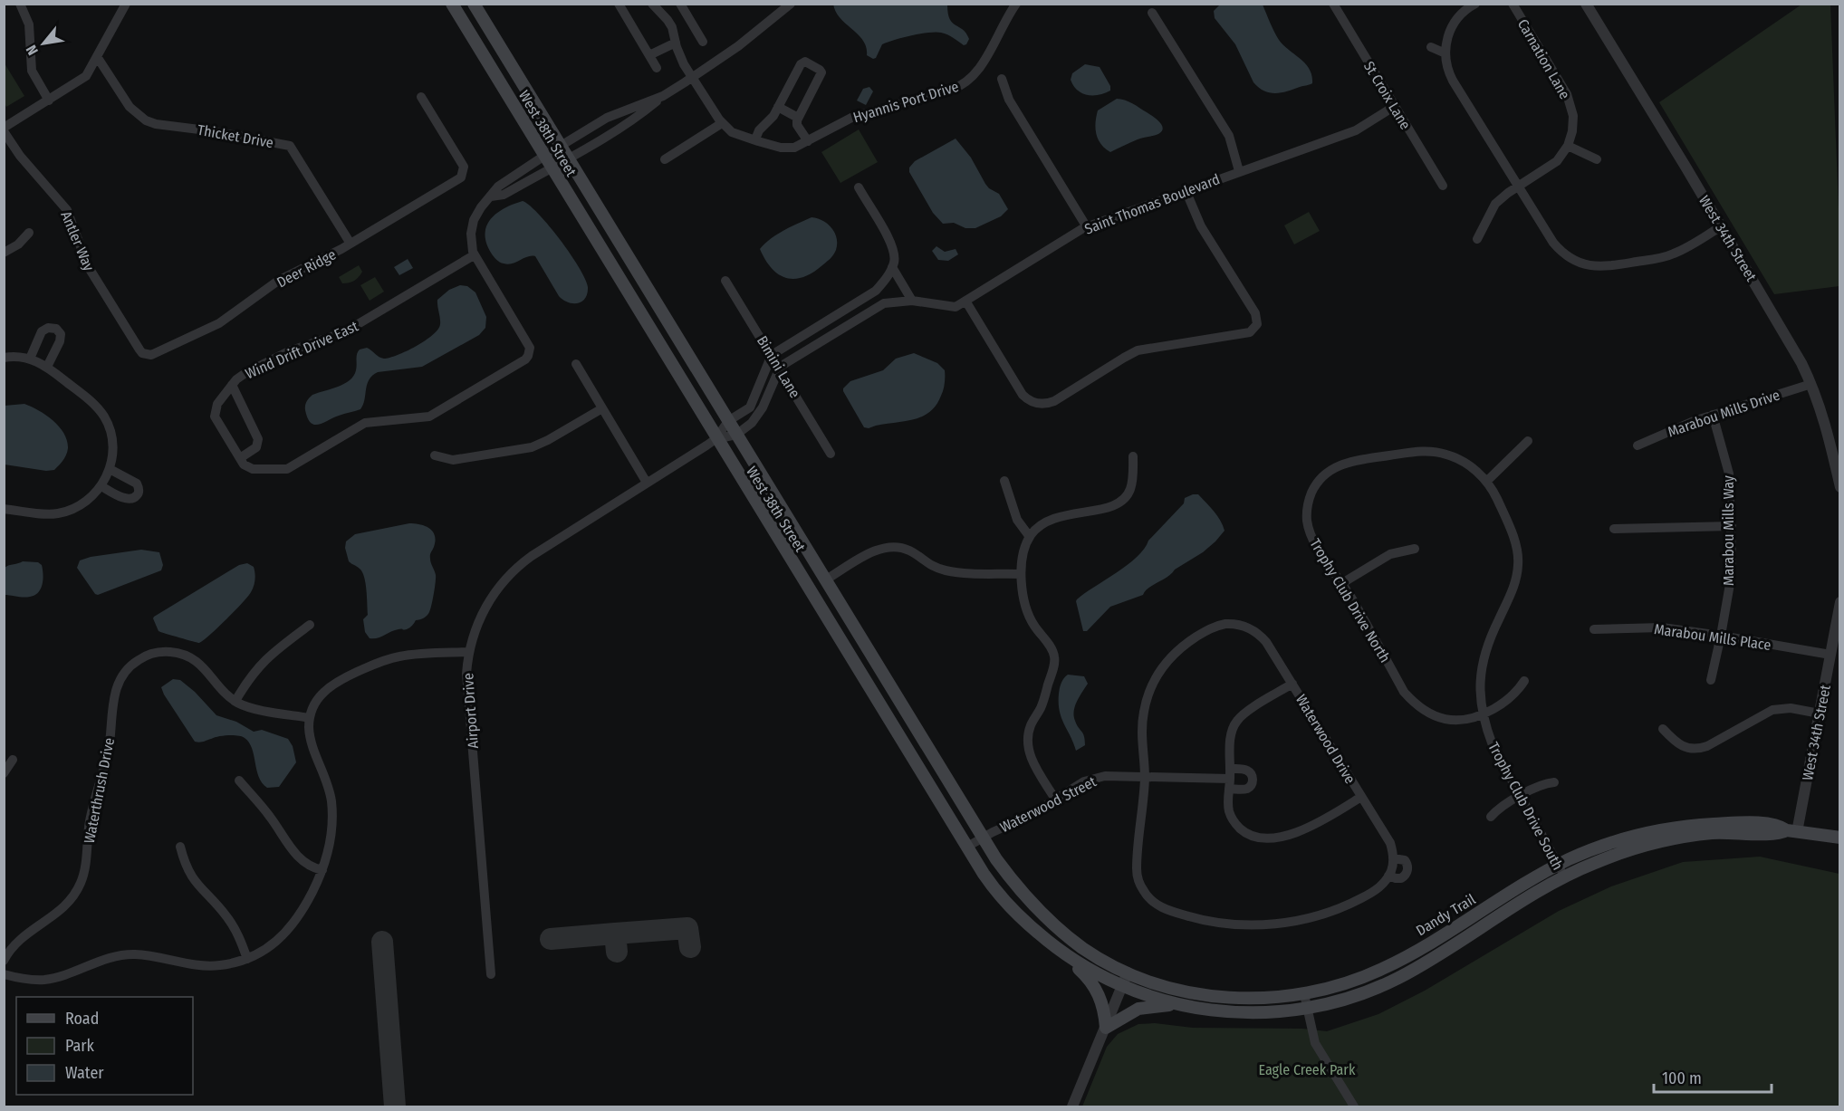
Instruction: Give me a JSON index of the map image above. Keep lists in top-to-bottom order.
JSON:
{
  "streets": {
    "main road": ["West 38th Street", "Dandy Trail"],
    "street": [
      "Carnation Lane",
      "St Croix Lane",
      "Hyannis Port Drive",
      "Thicket Drive",
      "Saint Thomas Boulevard",
      "West 34th Street",
      "Antler Way",
      "Deer Ridge",
      "Wind Drift Drive East",
      "Bimini Lane",
      "Marabou Mills Drive",
      "Marabou Mills Way",
      "Trophy Club Drive North",
      "Marabou Mills Place",
      "Airport Drive",
      "Waterwood Drive",
      "Waterthrush Drive",
      "Waterwood Street",
      "Trophy Club Drive South"
    ]
  },
  "crossings": [
    ["St Croix Lane", "Saint Thomas Boulevard"],
    ["West 38th Street", "Airport Drive"],
    ["West 38th Street", "Waterwood Street"],
    ["West 38th Street", "Dandy Trail"],
    ["Thicket Drive", "Deer Ridge"],
    ["Saint Thomas Boulevard", "Bimini Lane"],
    ["West 34th Street", "Marabou Mills Drive"],
    ["West 34th Street", "Marabou Mills Place"],
    ["West 34th Street", "Dandy Trail"],
    ["Antler Way", "Deer Ridge"],
    ["Marabou Mills Drive", "Marabou Mills Way"],
    ["Marabou Mills Way", "Marabou Mills Place"],
    ["Trophy Club Drive North", "Trophy Club Drive South"],
    ["Waterwood Drive", "Waterwood Street"],
    ["Trophy Club Drive South", "Dandy Trail"]
  ],
  "parks": ["Eagle Creek Park"],
  "legend": ["Road", "Park", "Water"],
  "scale_bar": "100 m",
  "north": "bottom left"
}
